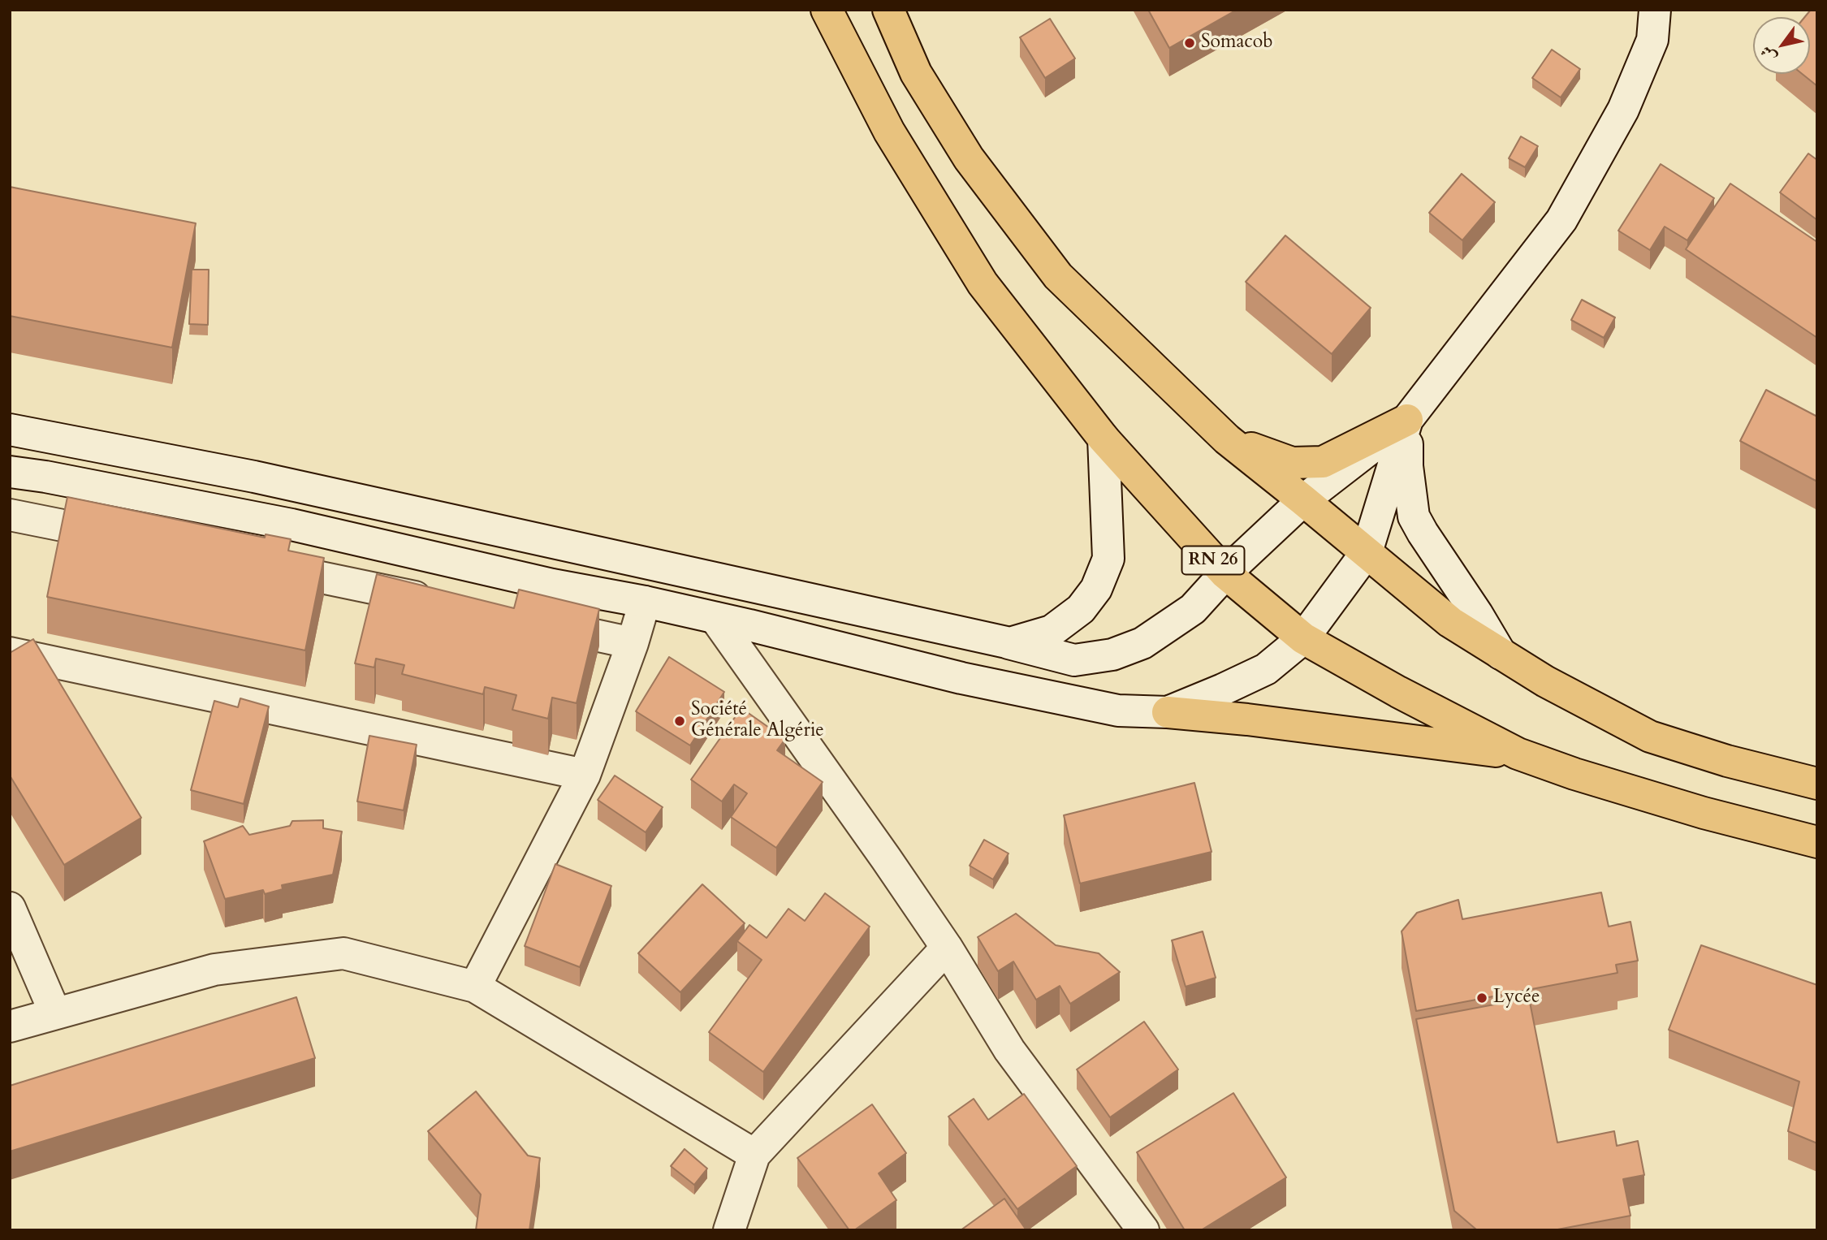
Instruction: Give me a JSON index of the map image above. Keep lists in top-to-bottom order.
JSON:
{
  "streets": {
    "main road": ["RN 26"]
  },
  "places": ["Somacob", "Société Générale Algérie", "Lycée"],
  "north": "bottom left"
}
